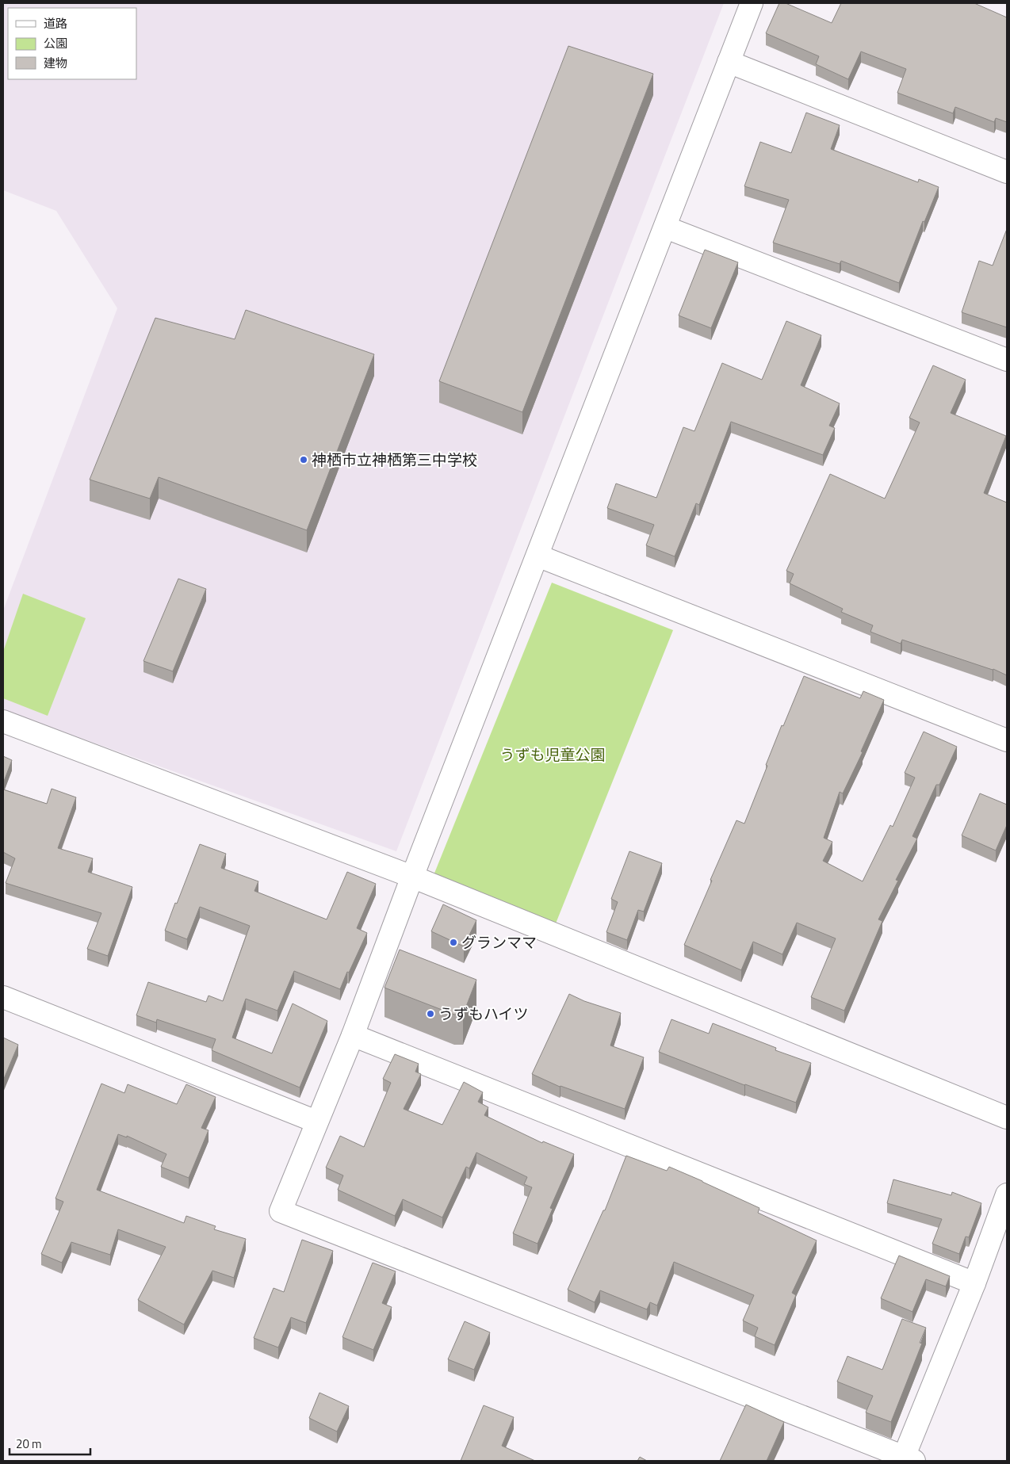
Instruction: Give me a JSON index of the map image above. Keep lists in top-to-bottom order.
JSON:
{
  "parks": ["うずも児童公園"],
  "places": ["神栖市立神栖第三中学校", "グランママ", "うずもハイツ"],
  "legend": ["道路", "公園", "建物"],
  "scale_bar": "20 m"
}
